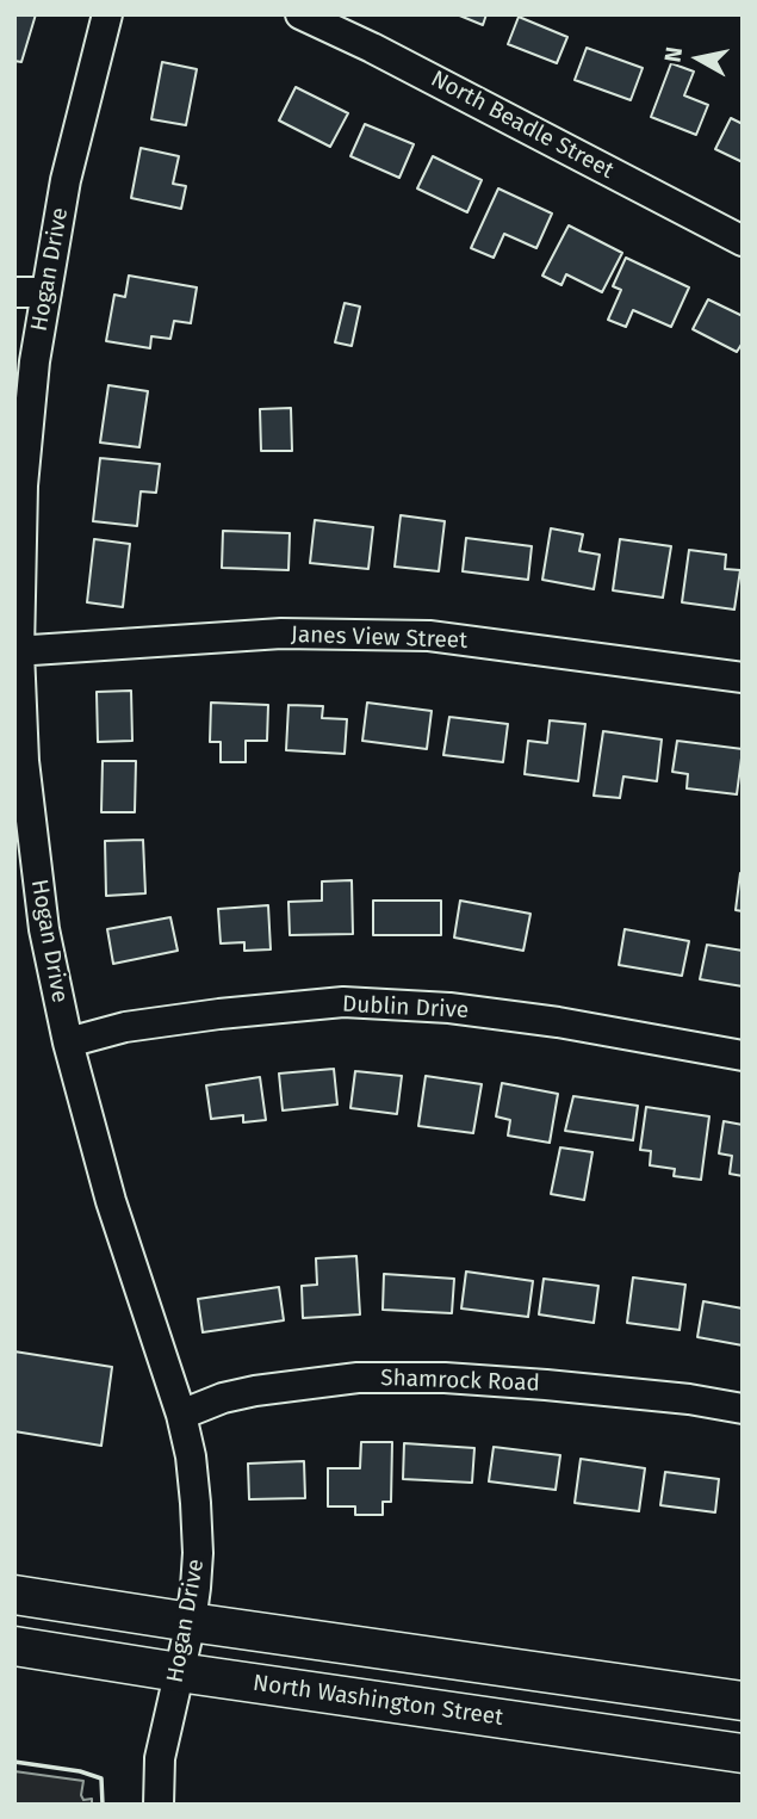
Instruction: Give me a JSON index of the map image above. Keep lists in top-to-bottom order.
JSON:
{
  "streets": {
    "main road": ["North Washington Street"],
    "street": [
      "North Beadle Street",
      "Hogan Drive",
      "Janes View Street",
      "Dublin Drive",
      "Shamrock Road"
    ]
  },
  "crossings": [
    ["Hogan Drive", "Janes View Street"],
    ["Hogan Drive", "Dublin Drive"],
    ["Hogan Drive", "Shamrock Road"],
    ["Hogan Drive", "North Washington Street"]
  ],
  "north": "left"
}
